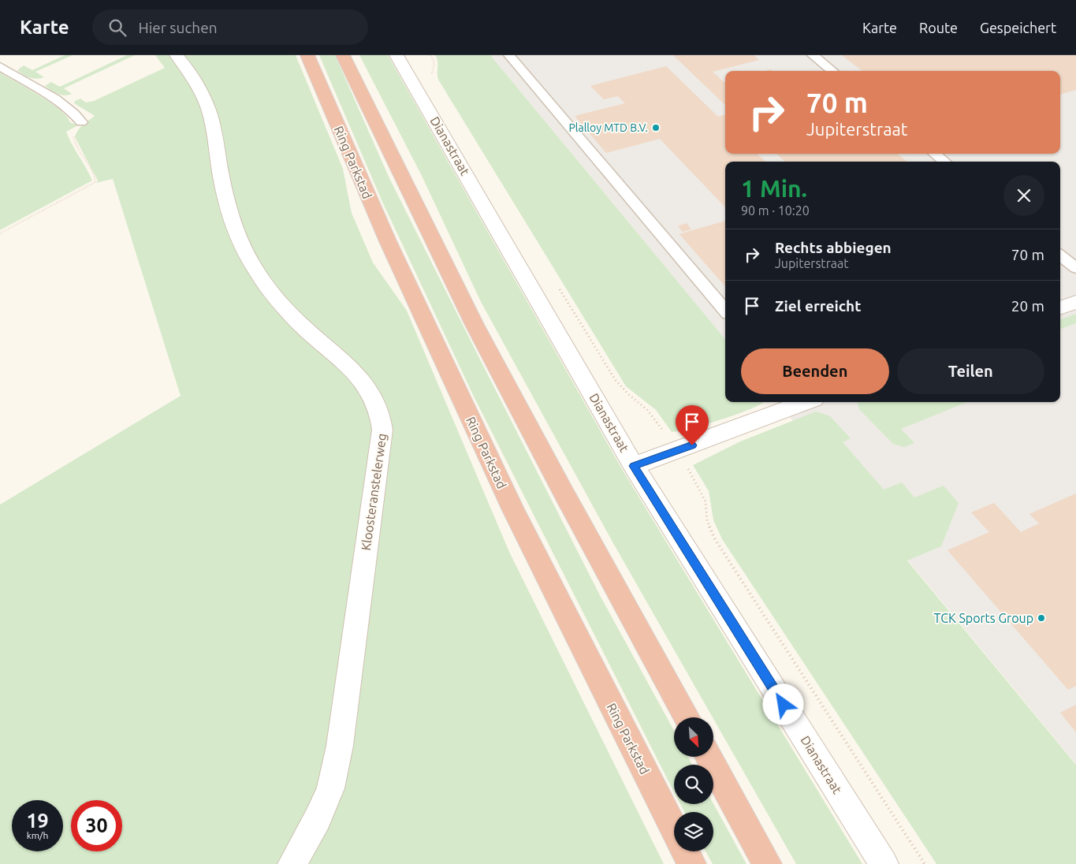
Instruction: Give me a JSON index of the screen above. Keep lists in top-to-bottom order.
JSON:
{
  "streets": {
    "highway": ["Ring Parkstad"],
    "street": ["Dianastraat", "Kloosteranstelerweg"]
  },
  "places": ["Plalloy MTD B.V.", "TCK Sports Group"],
  "north": "bottom right",
  "page": {
    "header": "Karte",
    "search": "Hier suchen",
    "nav": ["Karte", "Route", "Gespeichert"],
    "turn": ["70 m", "Jupiterstraat"],
    "heading": ["1 Min.", "90 m · 10:20"],
    "list": [
      {
        "name": "Rechts abbiegen",
        "note": "Jupiterstraat",
        "value": "70 m"
      },
      {
        "name": "Ziel erreicht",
        "value": "20 m"
      }
    ],
    "buttons": ["Beenden", "Teilen"],
    "speed": "19 km/h",
    "limit": "30"
  }
}
